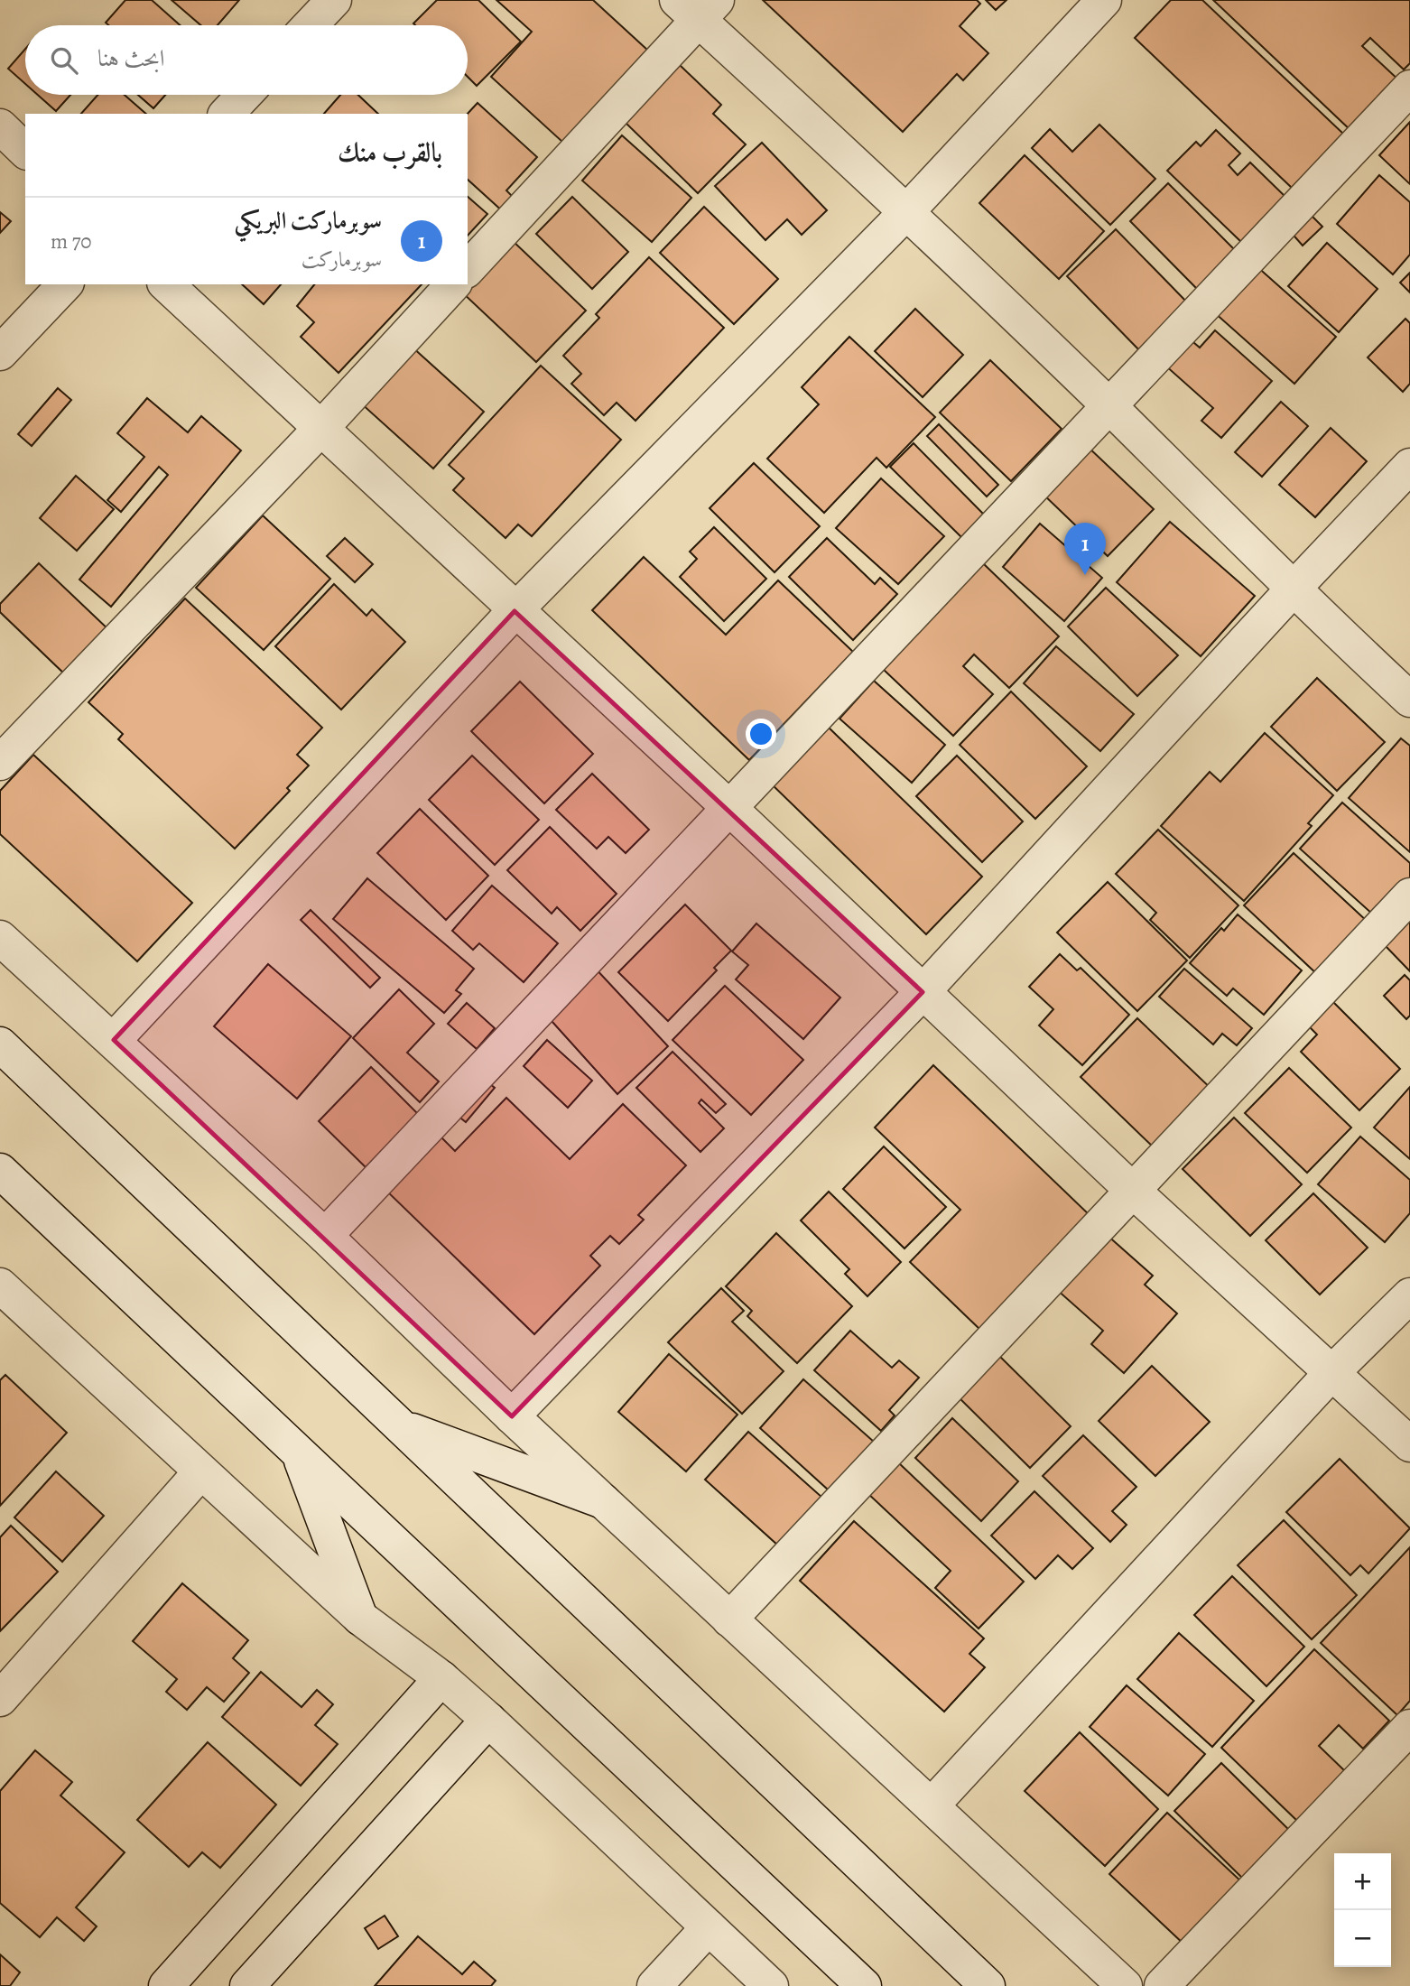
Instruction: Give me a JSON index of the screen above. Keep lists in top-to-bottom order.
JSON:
{
  "page": {
    "search": "ابحث هنا",
    "heading": "بالقرب منك",
    "list": [
      {
        "mark": "1",
        "name": "سوبرماركت البريكي",
        "note": "سوبرماركت",
        "value": "70 m"
      }
    ],
    "pins": "1",
    "map_buttons": ["+", "−"]
  }
}
